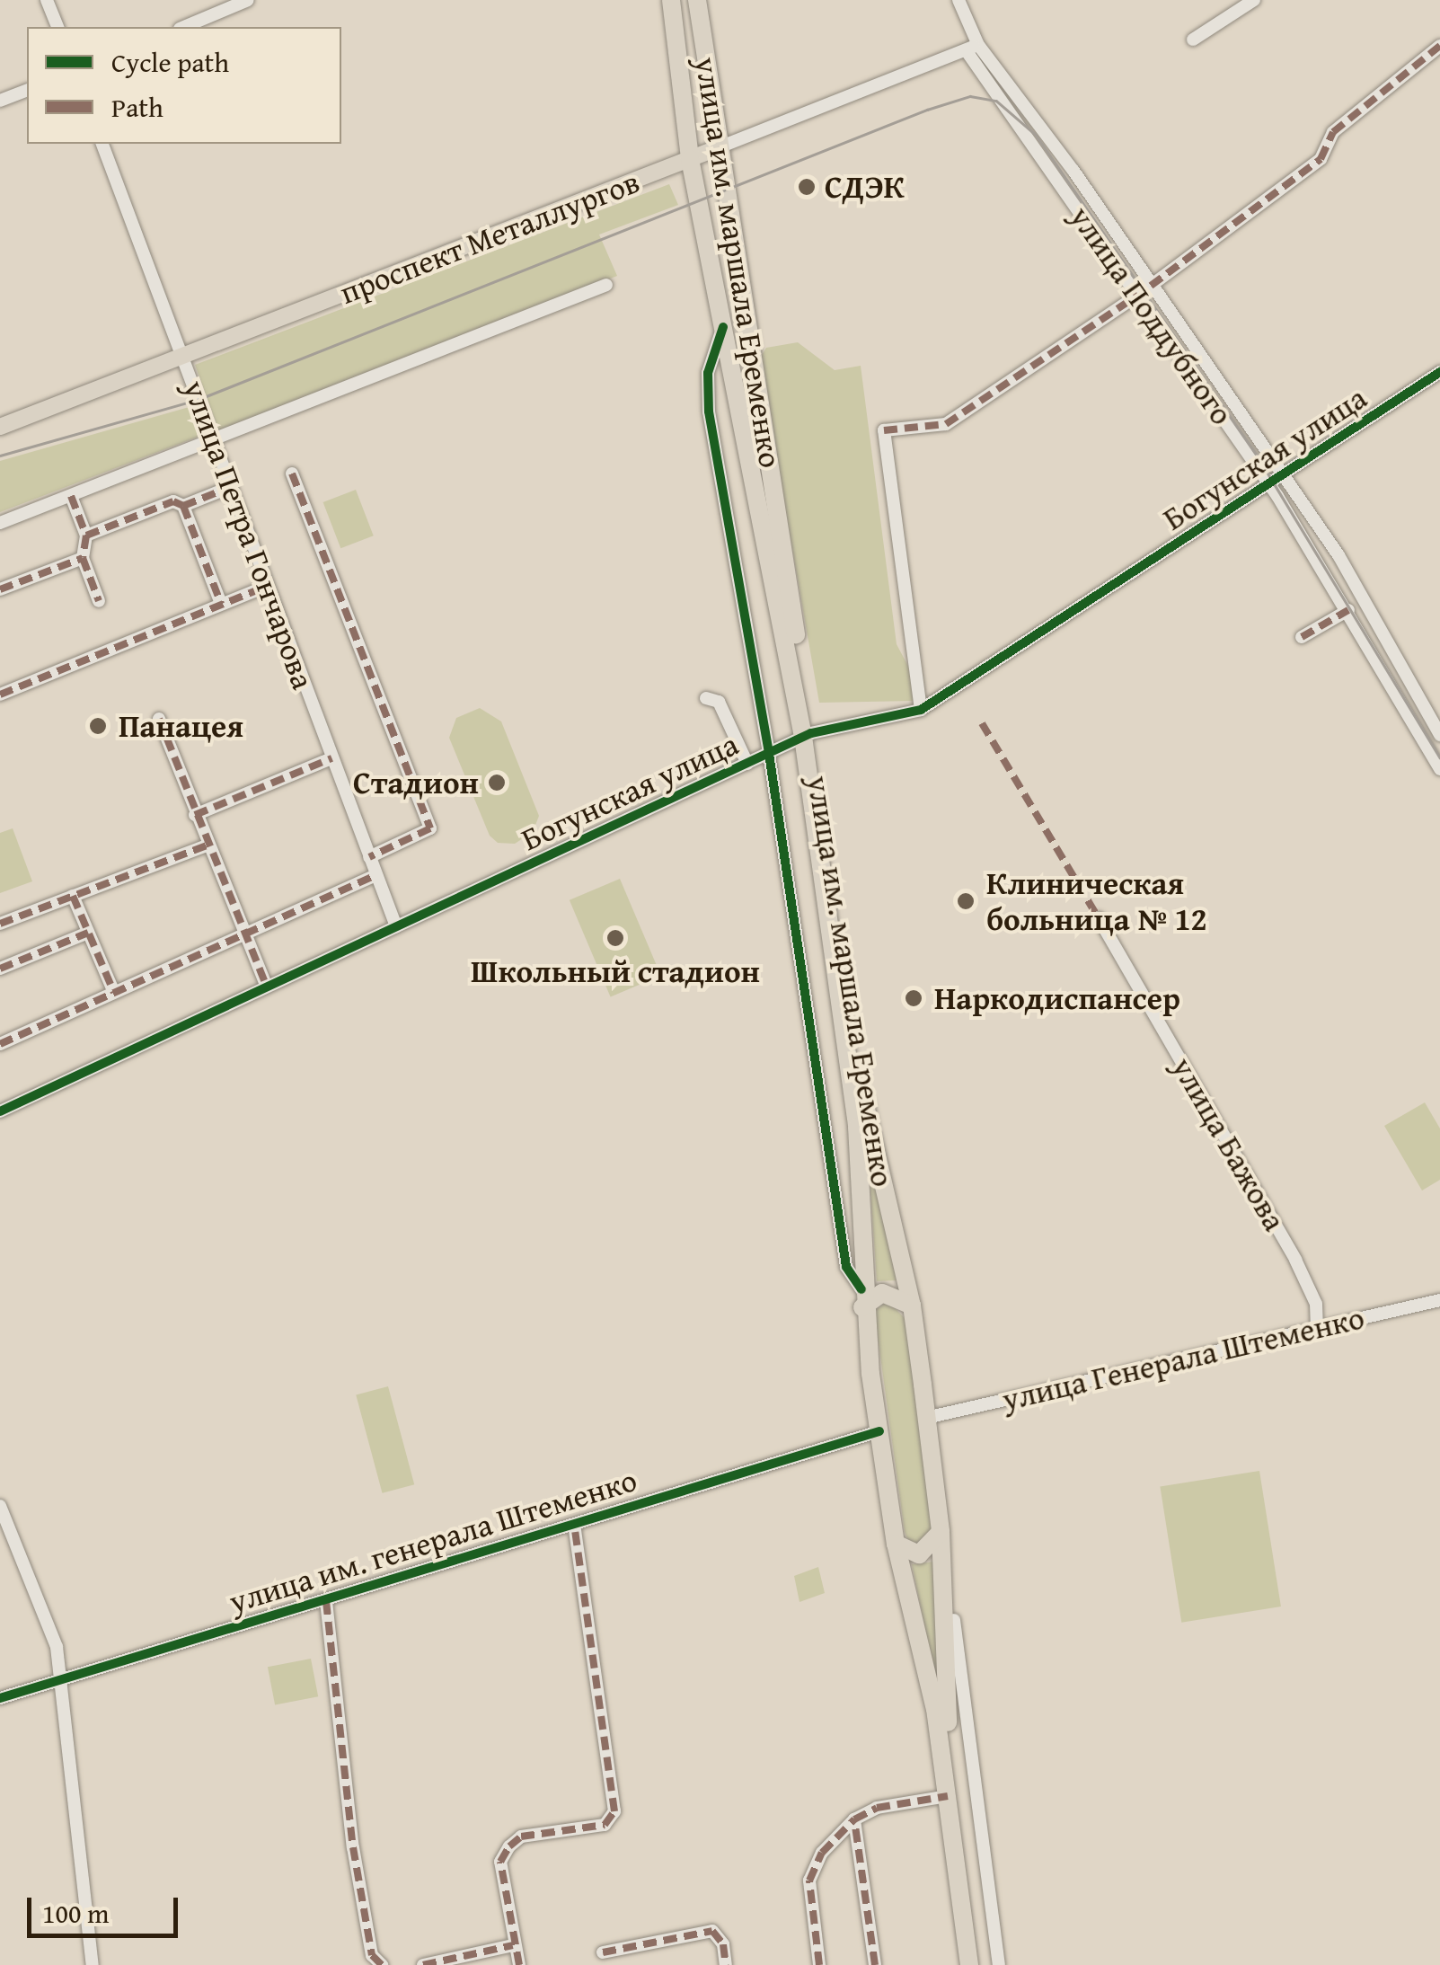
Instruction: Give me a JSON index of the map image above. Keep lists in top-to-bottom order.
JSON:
{
  "streets": {
    "highway": ["улица им. маршала Еременко"],
    "main road": ["проспект Металлургов"],
    "street": [
      "улица Поддубного",
      "Богунская улица",
      "улица Петра Гончарова",
      "улица Бажова",
      "улица Генерала Штеменко",
      "улица им. генерала Штеменко"
    ]
  },
  "crossings": [
    ["проспект Металлургов", "улица им. маршала Еременко"],
    ["проспект Металлургов", "улица Поддубного"],
    ["проспект Металлургов", "улица Петра Гончарова"],
    ["улица им. маршала Еременко", "Богунская улица"],
    ["улица им. маршала Еременко", "улица Генерала Штеменко"],
    ["улица им. маршала Еременко", "улица им. генерала Штеменко"],
    ["улица Поддубного", "Богунская улица"],
    ["Богунская улица", "улица Петра Гончарова"],
    ["улица Бажова", "улица Генерала Штеменко"]
  ],
  "places": [
    "СДЭК",
    "Панацея",
    "Стадион",
    "Клиническая больница № 12",
    "Школьный стадион",
    "Наркодиспансер"
  ],
  "legend": ["Cycle path", "Path"],
  "scale_bar": "100 m"
}
